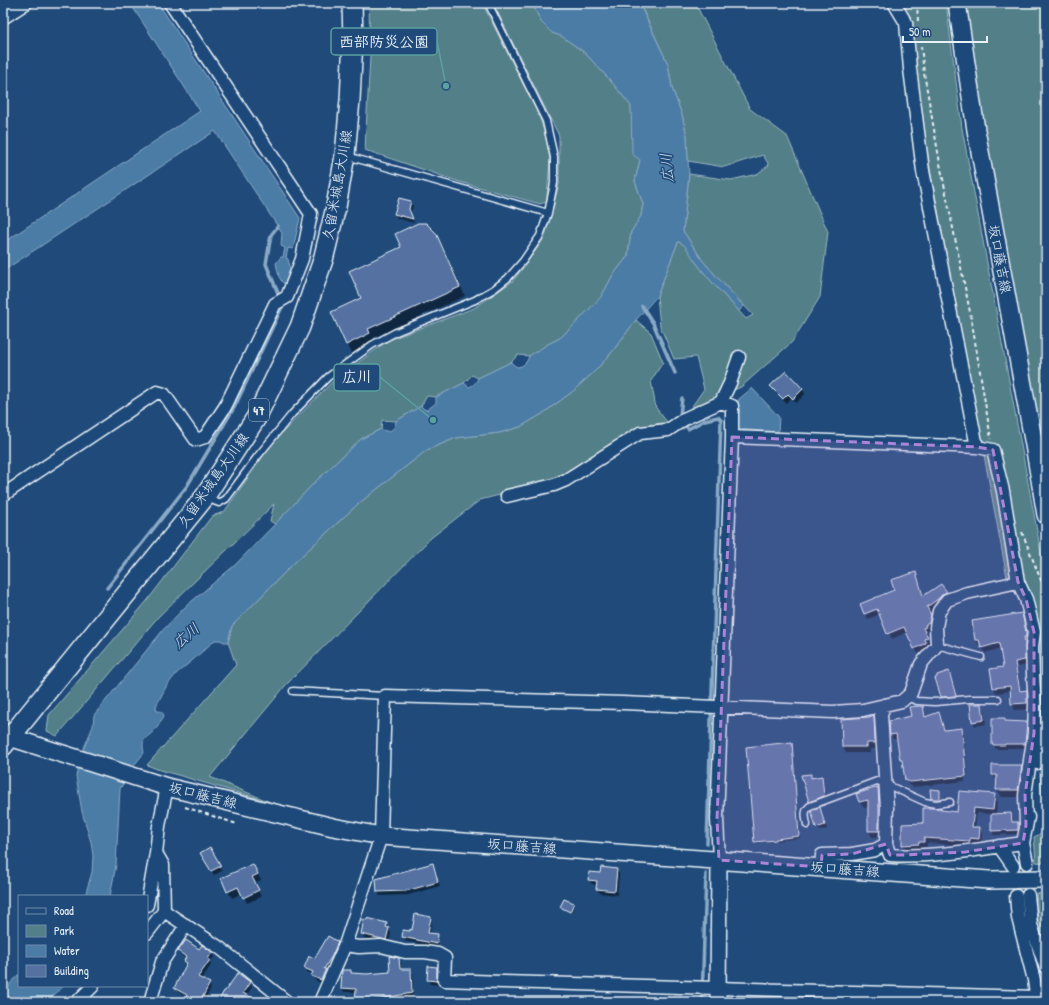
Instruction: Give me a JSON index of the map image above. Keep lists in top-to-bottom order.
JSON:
{
  "streets": {
    "main road": ["久留米城島大川線", "坂口藤吉線", "47"]
  },
  "crossings": [
    ["久留米城島大川線", "坂口藤吉線"]
  ],
  "water": ["広川"],
  "places": ["西部防災公園", "広川"],
  "legend": [
    "Road",
    "Park",
    "Water",
    "Building"
  ],
  "scale_bar": "50 m"
}
